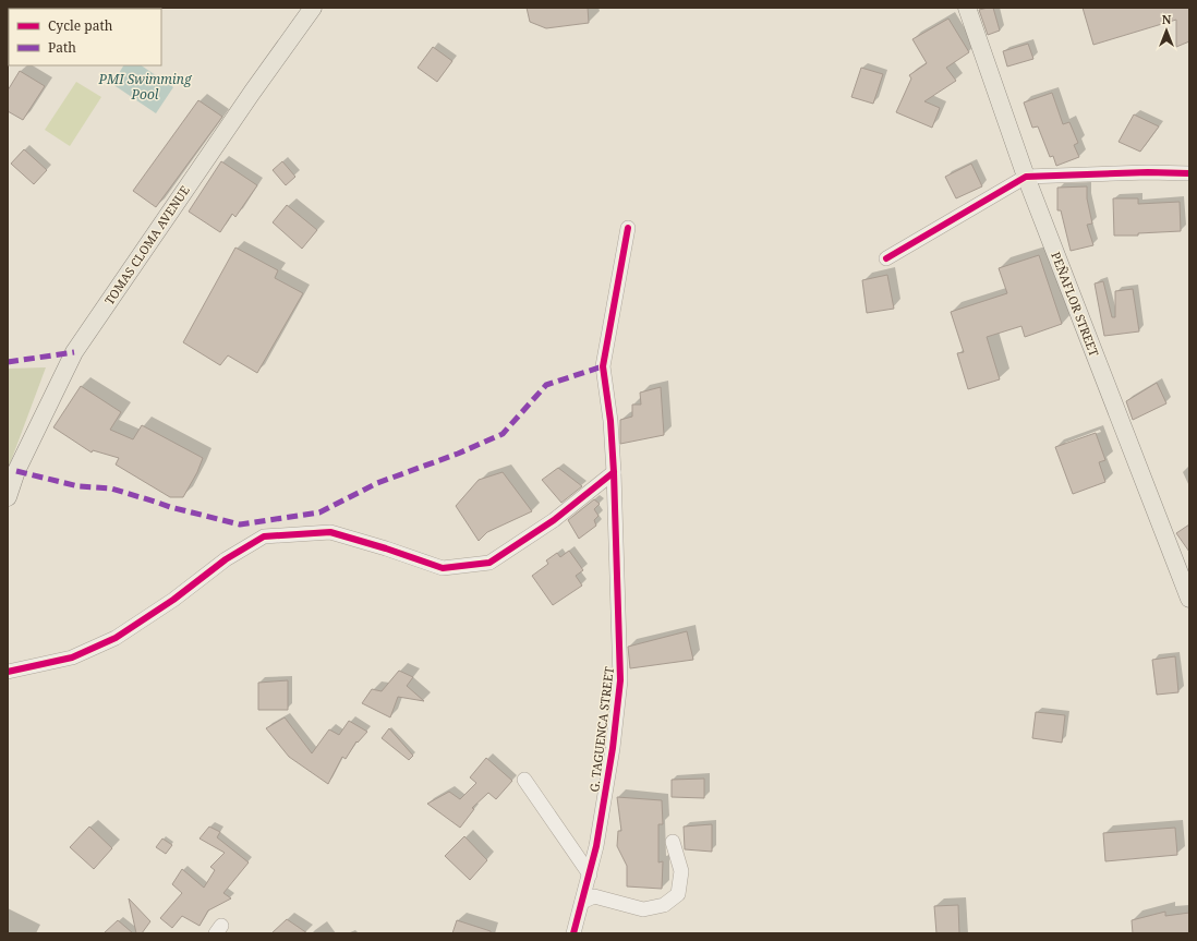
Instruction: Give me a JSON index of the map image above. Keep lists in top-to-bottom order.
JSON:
{
  "streets": {
    "main road": ["TOMAS CLOMA AVENUE", "PEÑAFLOR STREET"],
    "street": ["G. TAGUENCA STREET"]
  },
  "water": ["PMI Swimming Pool"],
  "legend": ["Cycle path", "Path"],
  "north": "top"
}
